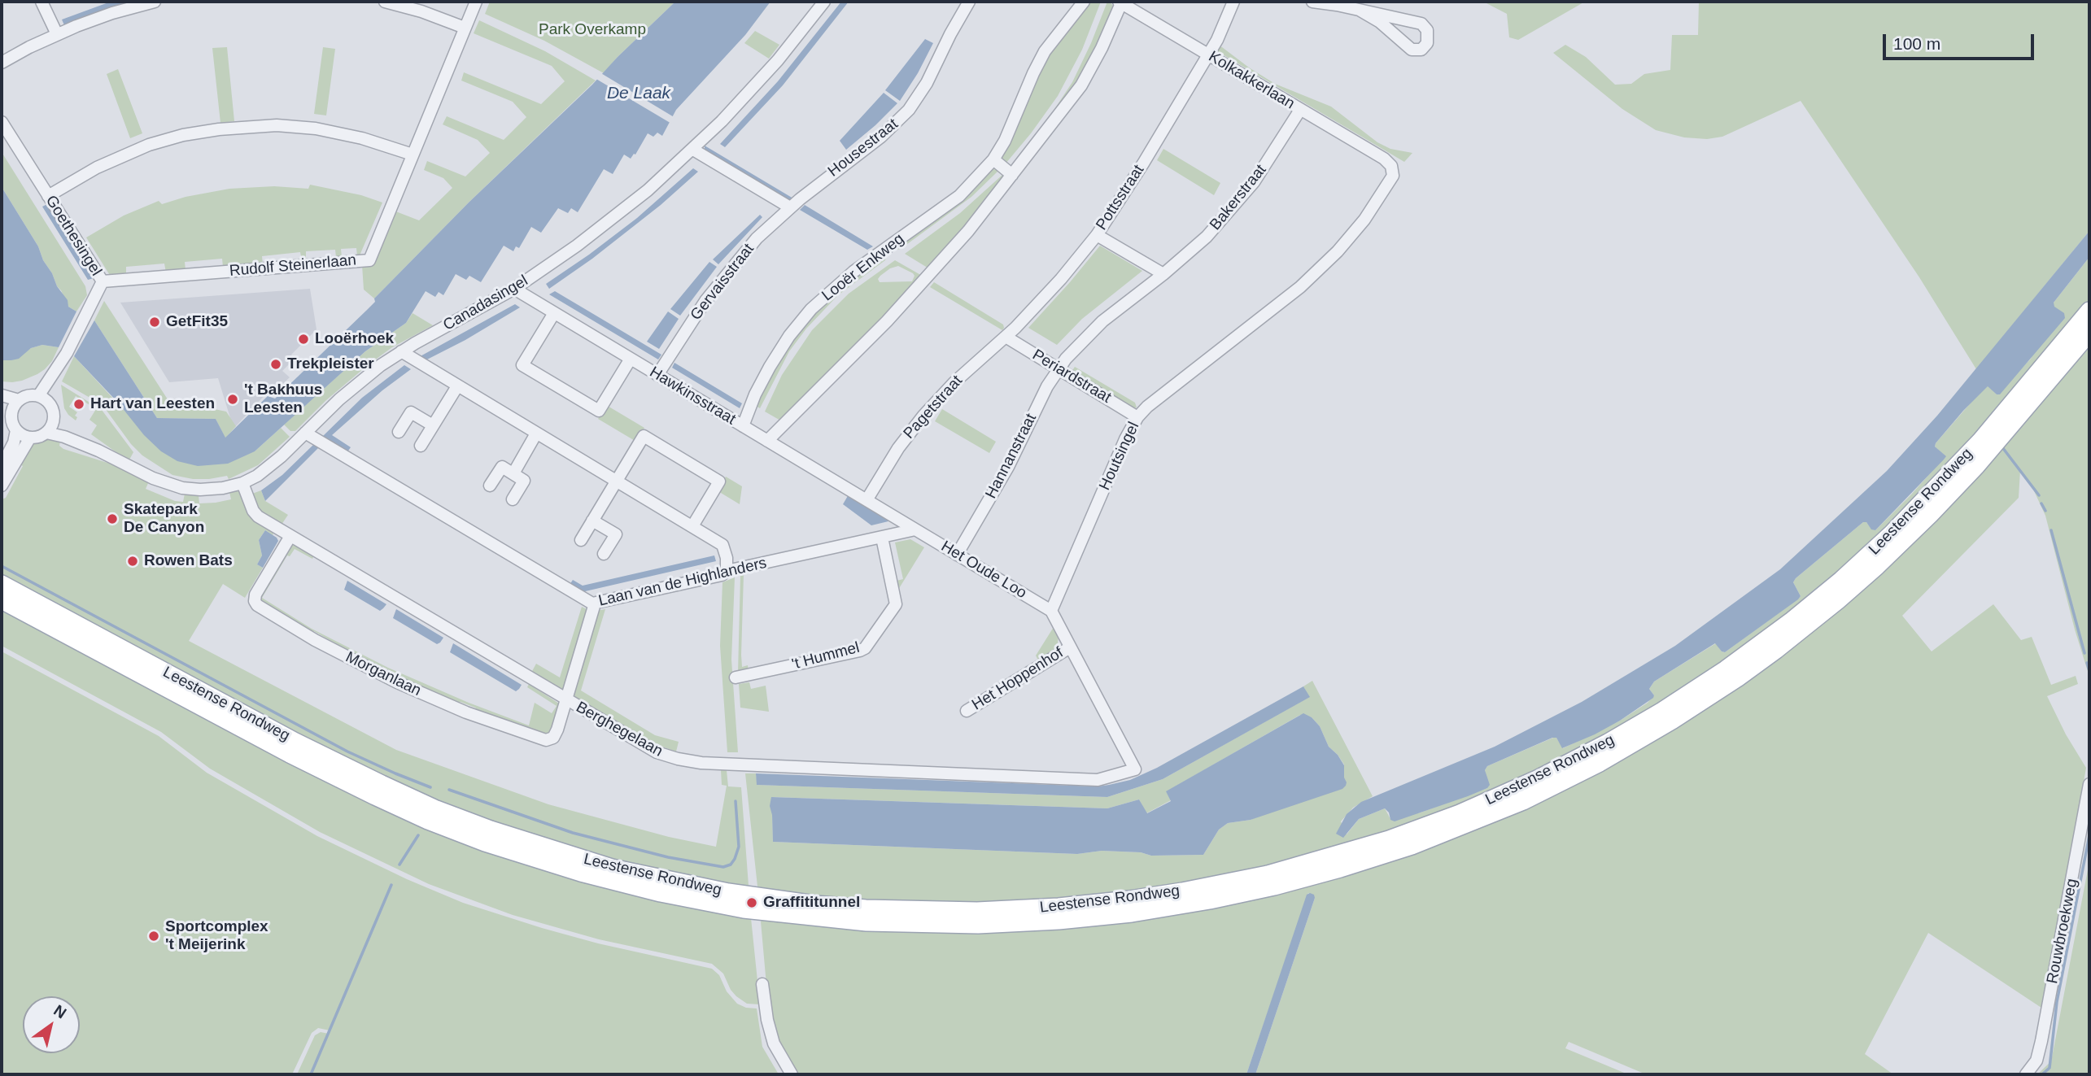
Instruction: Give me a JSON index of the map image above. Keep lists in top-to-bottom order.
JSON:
{
  "streets": {
    "main road": ["Leestense Rondweg"],
    "street": [
      "Kolkakkerlaan",
      "Housestraat",
      "Pottsstraat",
      "Bakerstraat",
      "Goethesingel",
      "Rudolf Steinerlaan",
      "Looër Enkweg",
      "Gervaisstraat",
      "Canadasingel",
      "Periardstraat",
      "Hawkinsstraat",
      "Pagetstraat",
      "Hannanstraat",
      "Houtsingel",
      "Het Oude Loo",
      "Laan van de Highlanders",
      "'t Hummel",
      "Morganlaan",
      "Het Hoppenhof",
      "Berghegelaan",
      "Rouwbroekweg"
    ]
  },
  "crossings": [
    ["Kolkakkerlaan", "Pottsstraat"],
    ["Kolkakkerlaan", "Bakerstraat"],
    ["Kolkakkerlaan", "Houtsingel"],
    ["Housestraat", "Gervaisstraat"],
    ["Pottsstraat", "Pagetstraat"],
    ["Bakerstraat", "Hannanstraat"],
    ["Goethesingel", "Rudolf Steinerlaan"],
    ["Goethesingel", "Canadasingel"],
    ["Looër Enkweg", "Hawkinsstraat"],
    ["Gervaisstraat", "Hawkinsstraat"],
    ["Canadasingel", "Hawkinsstraat"],
    ["Canadasingel", "Laan van de Highlanders"],
    ["Canadasingel", "Berghegelaan"],
    ["Periardstraat", "Pagetstraat"],
    ["Periardstraat", "Hannanstraat"],
    ["Periardstraat", "Houtsingel"],
    ["Hannanstraat", "Het Oude Loo"],
    ["Houtsingel", "Het Oude Loo"],
    ["Het Oude Loo", "Laan van de Highlanders"],
    ["Laan van de Highlanders", "'t Hummel"],
    ["Morganlaan", "Berghegelaan"],
    ["Het Hoppenhof", "Berghegelaan"]
  ],
  "water": ["De Laak"],
  "parks": ["Park Overkamp"],
  "places": [
    "GetFit35",
    "Looërhoek",
    "Trekpleister",
    "'t Bakhuus Leesten",
    "Hart van Leesten",
    "Skatepark De Canyon",
    "Rowen Bats",
    "Graffititunnel",
    "Sportcomplex 't Meijerink"
  ],
  "scale_bar": "100 m",
  "north": "top right"
}
